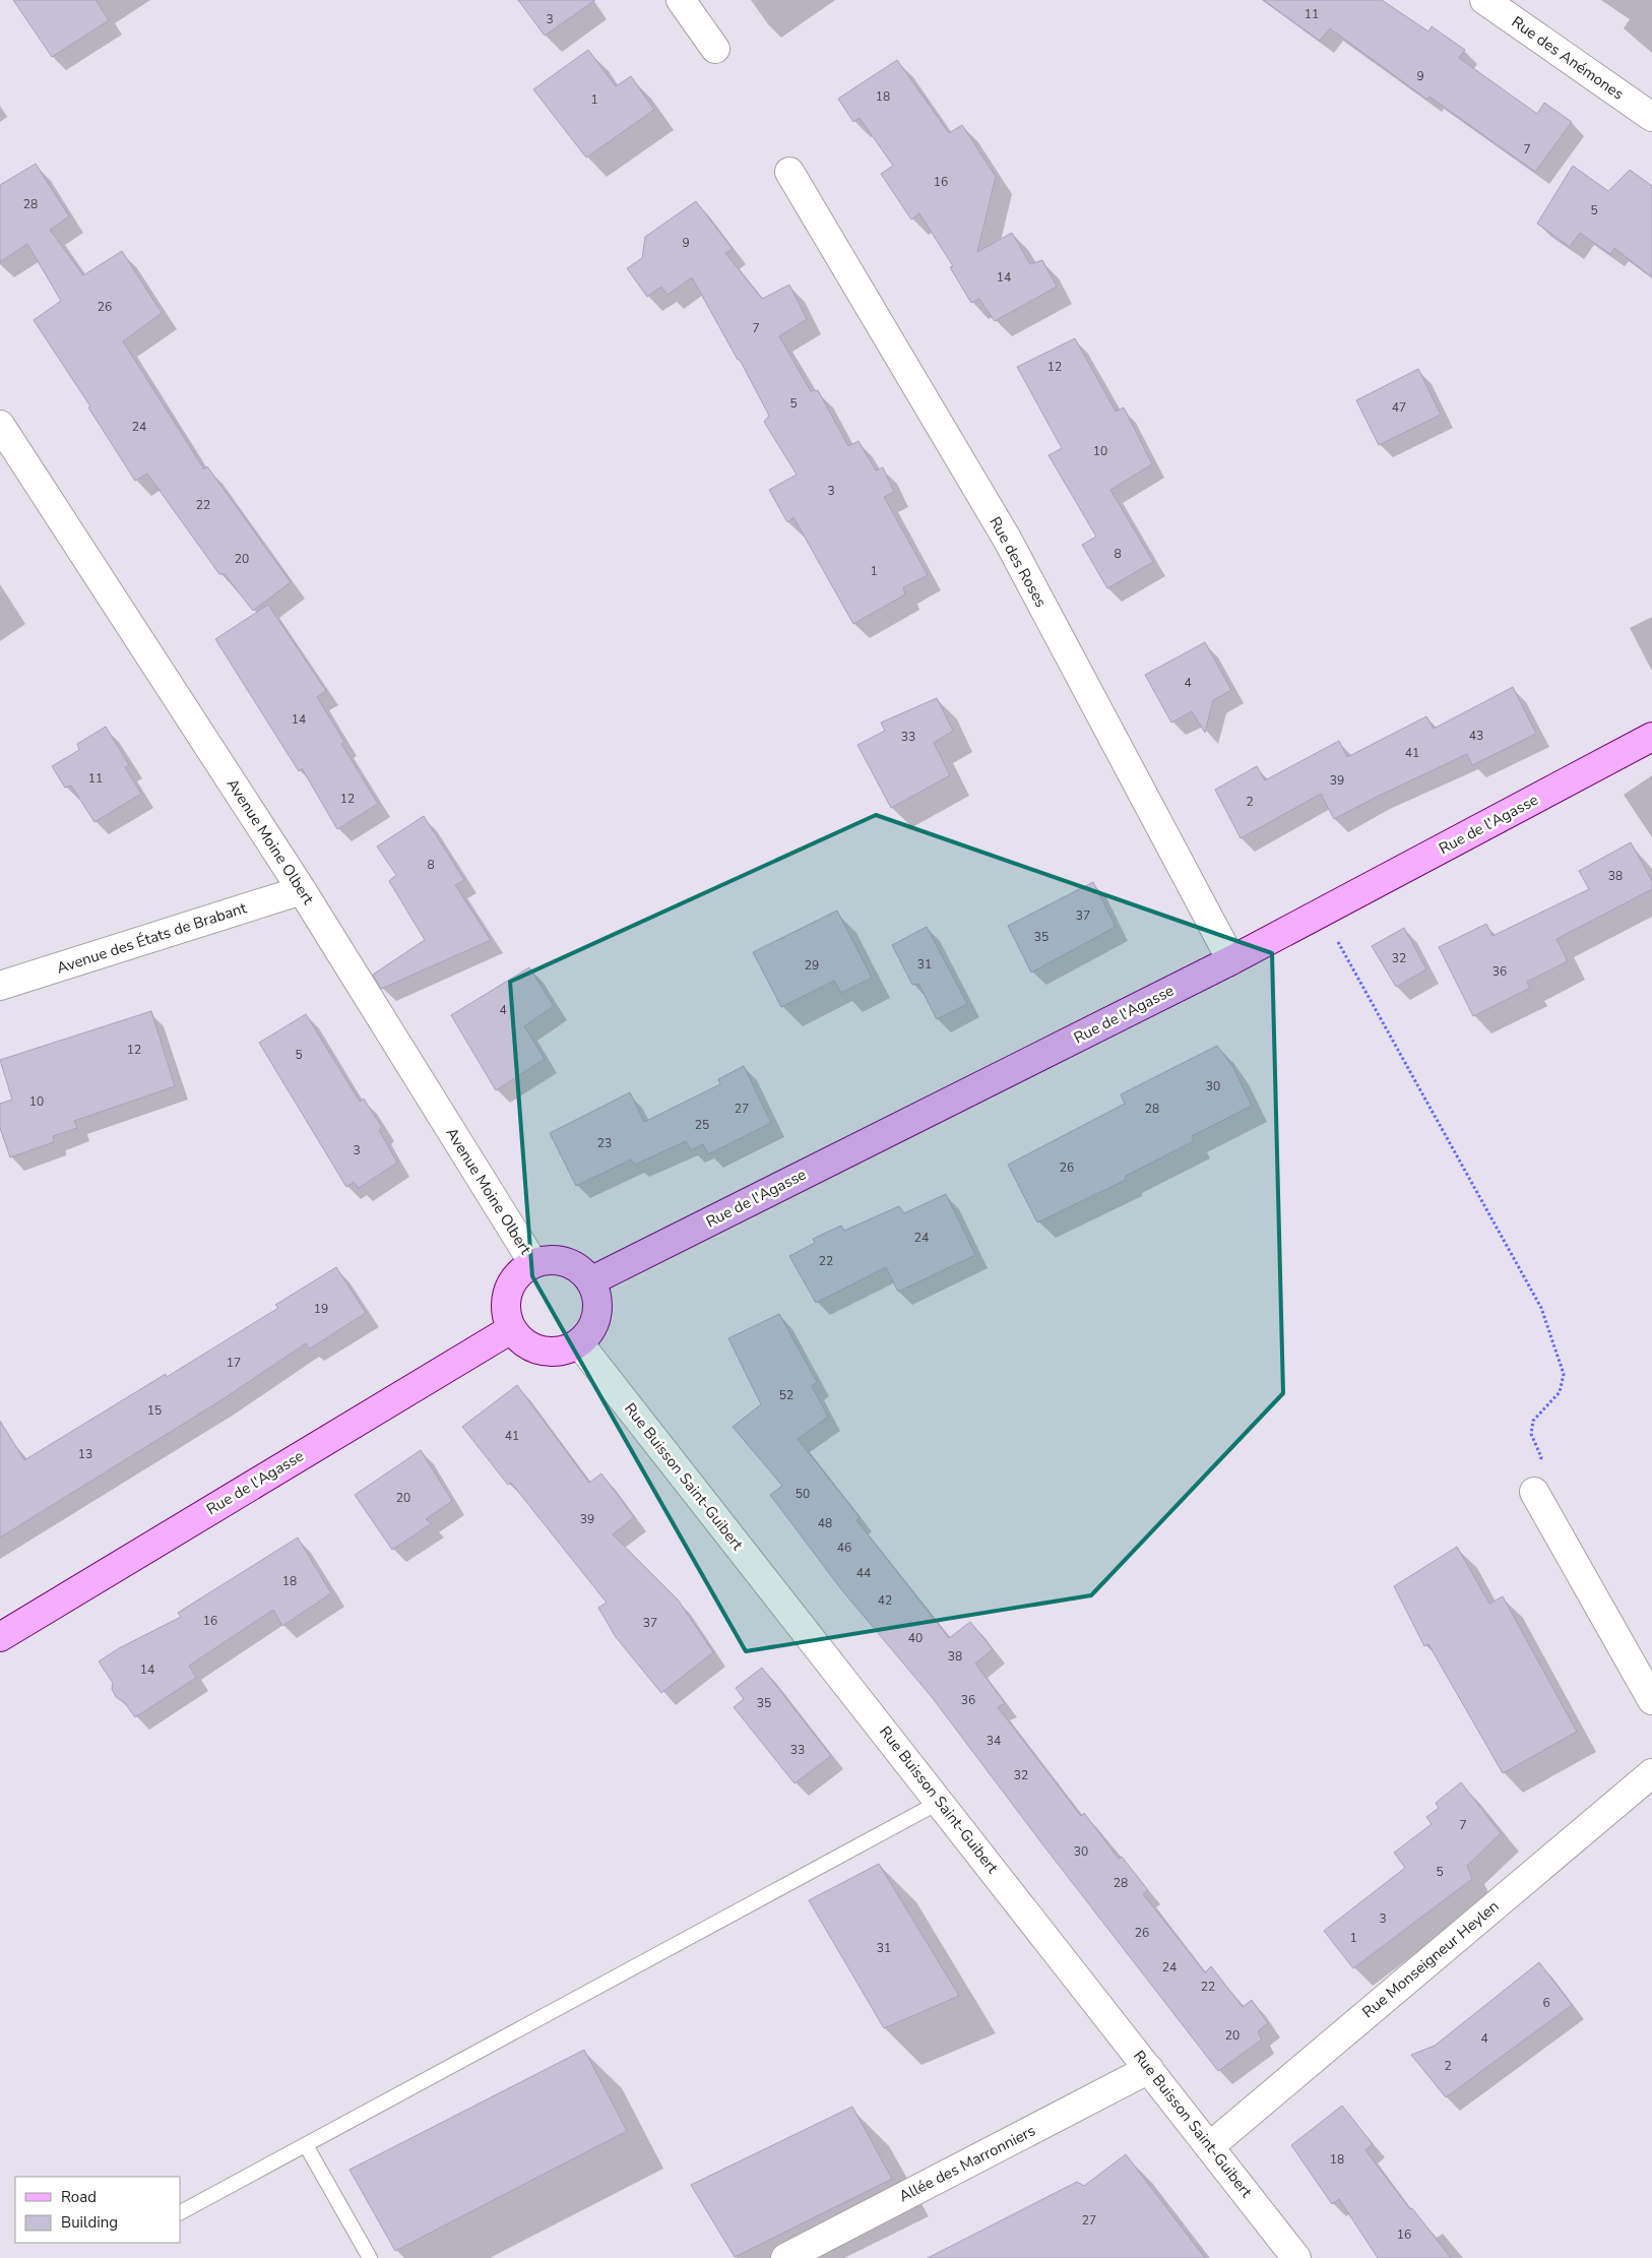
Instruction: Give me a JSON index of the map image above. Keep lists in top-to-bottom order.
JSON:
{
  "streets": {
    "street": [
      "Rue des Anémones",
      "Rue des Roses",
      "Rue de l'Agasse",
      "Avenue Moine Olbert",
      "Avenue des États de Brabant",
      "Rue Buisson Saint-Guibert",
      "Rue Monseigneur Heylen",
      "Allée des Marronniers"
    ]
  },
  "crossings": [
    ["Rue des Roses", "Rue de l'Agasse"],
    ["Rue de l'Agasse", "Avenue Moine Olbert"],
    ["Rue de l'Agasse", "Rue Buisson Saint-Guibert"],
    ["Avenue Moine Olbert", "Avenue des États de Brabant"],
    ["Avenue Moine Olbert", "Rue Buisson Saint-Guibert"],
    ["Rue Buisson Saint-Guibert", "Rue Monseigneur Heylen"],
    ["Rue Buisson Saint-Guibert", "Allée des Marronniers"]
  ],
  "house_numbers": [
    "11",
    "3",
    "9",
    "18",
    "1",
    "7",
    "16",
    "28",
    "5",
    "9",
    "14",
    "26",
    "7",
    "12",
    "5",
    "47",
    "24",
    "10",
    "3",
    "22",
    "8",
    "20",
    "1",
    "4",
    "14",
    "43",
    "33",
    "41",
    "11",
    "39",
    "12",
    "2",
    "8",
    "38",
    "37",
    "35",
    "32",
    "31",
    "29",
    "36",
    "4",
    "12",
    "5",
    "30",
    "10",
    "27",
    "28",
    "25",
    "23",
    "3",
    "26",
    "24",
    "22",
    "19",
    "17",
    "52",
    "15",
    "41",
    "13",
    "50",
    "20",
    "39",
    "48",
    "46",
    "44",
    "18",
    "42",
    "16",
    "37",
    "40",
    "38",
    "14",
    "36",
    "35",
    "34",
    "33",
    "32",
    "7",
    "30",
    "5",
    "28",
    "3",
    "26",
    "1",
    "31",
    "24",
    "22",
    "6",
    "20",
    "4",
    "2",
    "18",
    "27",
    "16"
  ],
  "legend": ["Road", "Building"]
}
